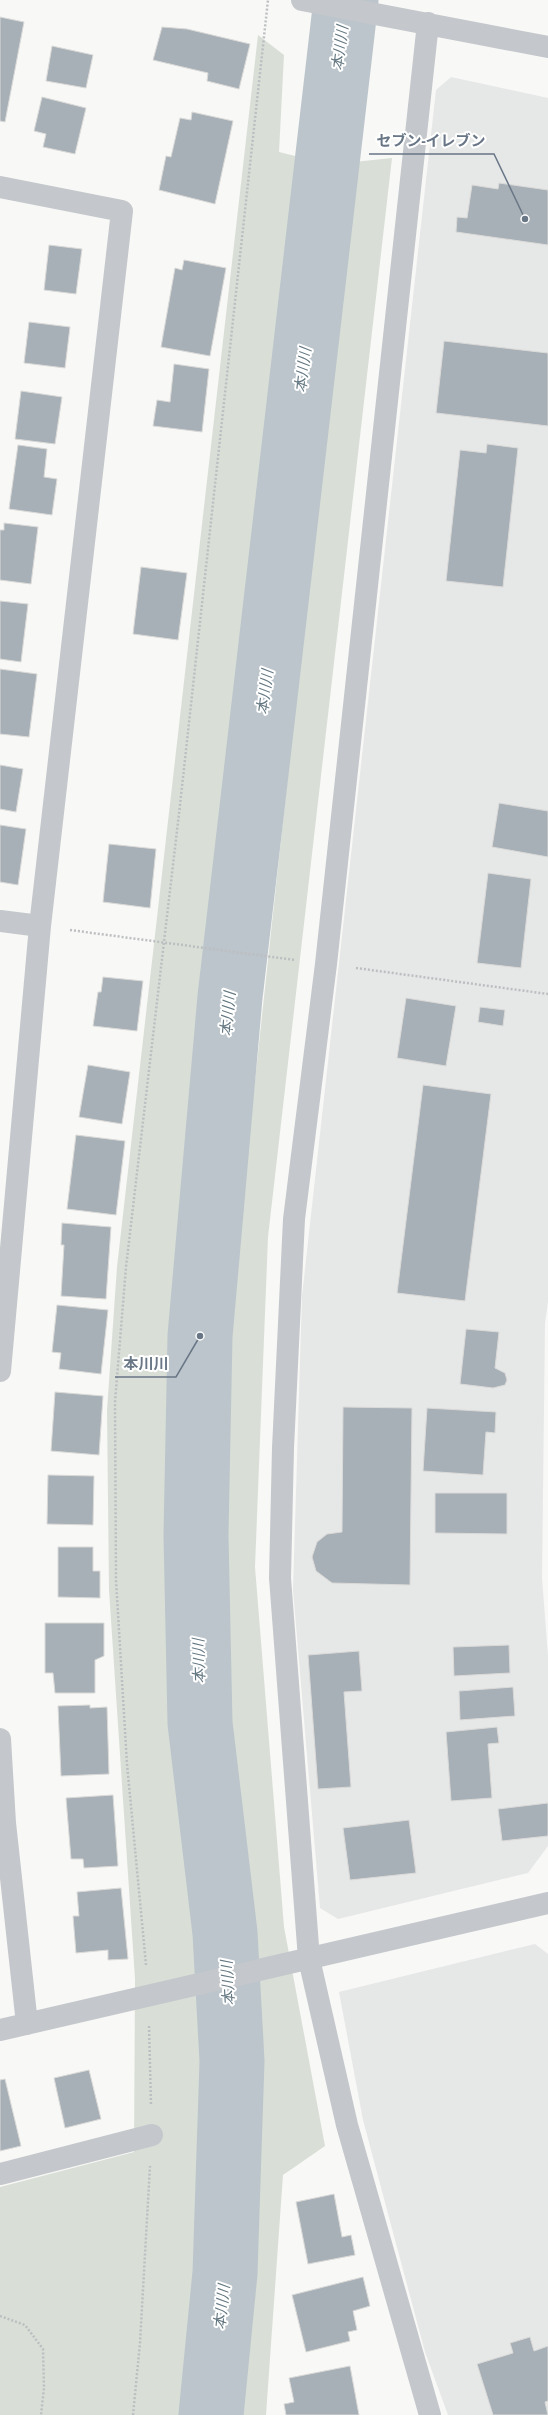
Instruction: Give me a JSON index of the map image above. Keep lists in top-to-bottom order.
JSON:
{
  "water": ["本川川"],
  "places": ["セブン-イレブン", "本川川"]
}
